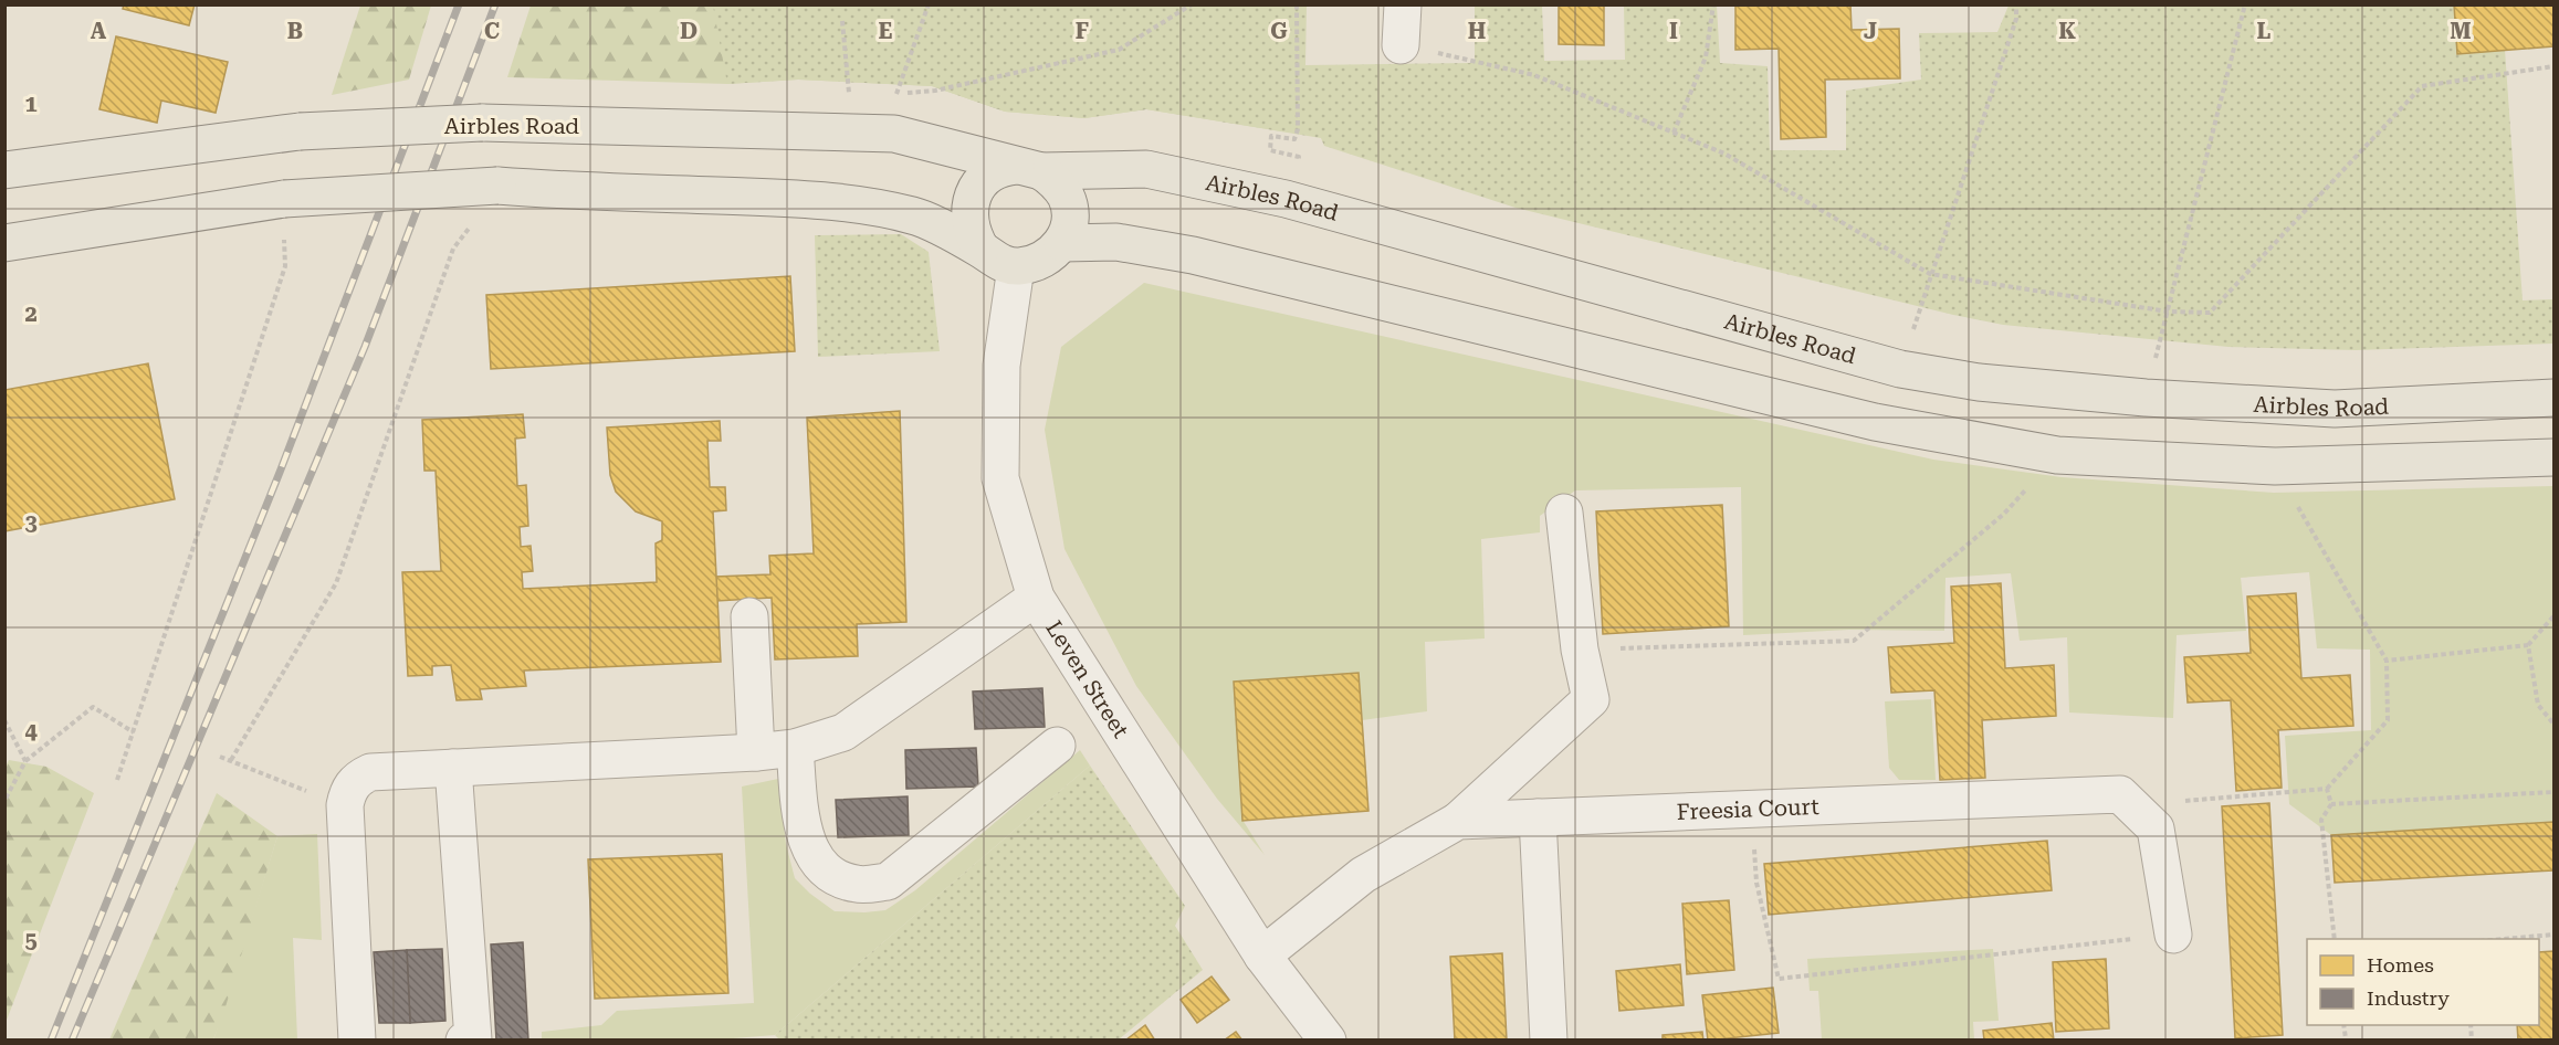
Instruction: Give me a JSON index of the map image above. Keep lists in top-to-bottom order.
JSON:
{
  "streets": {
    "main road": ["Airbles Road"],
    "street": ["Leven Street", "Freesia Court"]
  },
  "crossings": [
    ["Airbles Road", "Leven Street"],
    ["Leven Street", "Freesia Court"]
  ],
  "legend": ["Homes", "Industry"],
  "grid": {
    "columns": [
      "A",
      "B",
      "C",
      "D",
      "E",
      "F",
      "G",
      "H",
      "I",
      "J",
      "K",
      "L",
      "M"
    ],
    "rows": [
      "1",
      "2",
      "3",
      "4",
      "5"
    ]
  }
}
